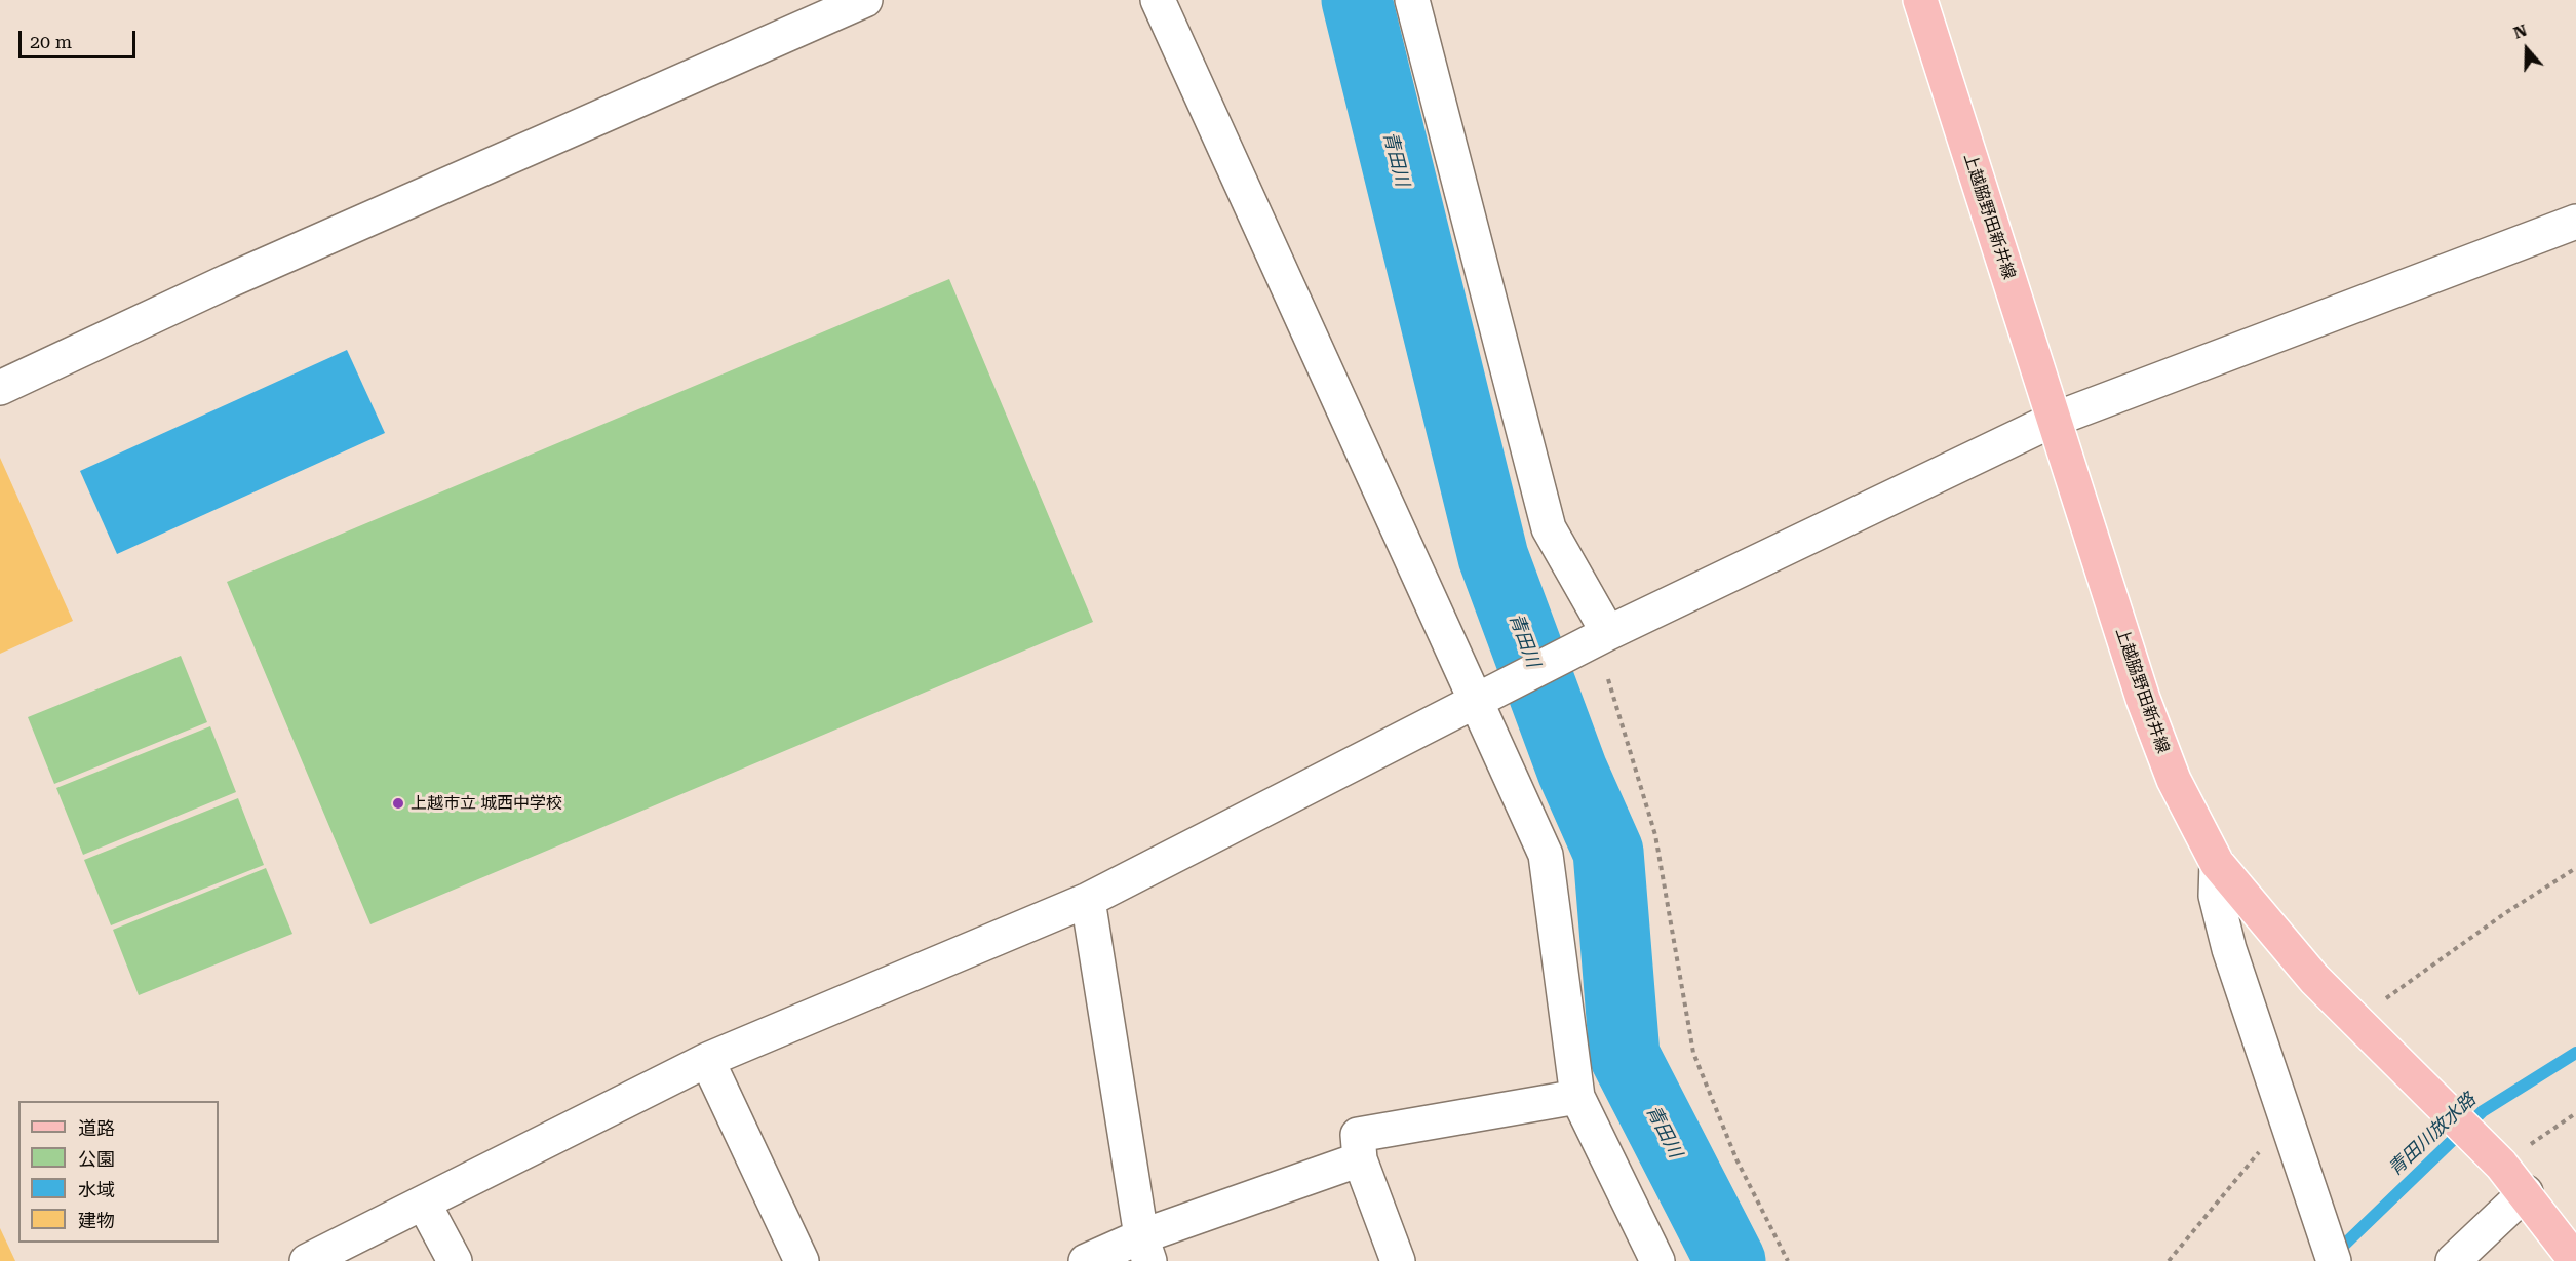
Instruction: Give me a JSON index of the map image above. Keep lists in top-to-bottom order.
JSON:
{
  "streets": {
    "main road": ["上越脇野田新井線"]
  },
  "water": ["青田川", "青田川放水路"],
  "places": ["上越市立 城西中学校"],
  "legend": [
    "道路",
    "公園",
    "水域",
    "建物"
  ],
  "scale_bar": "20 m",
  "north": "top"
}
